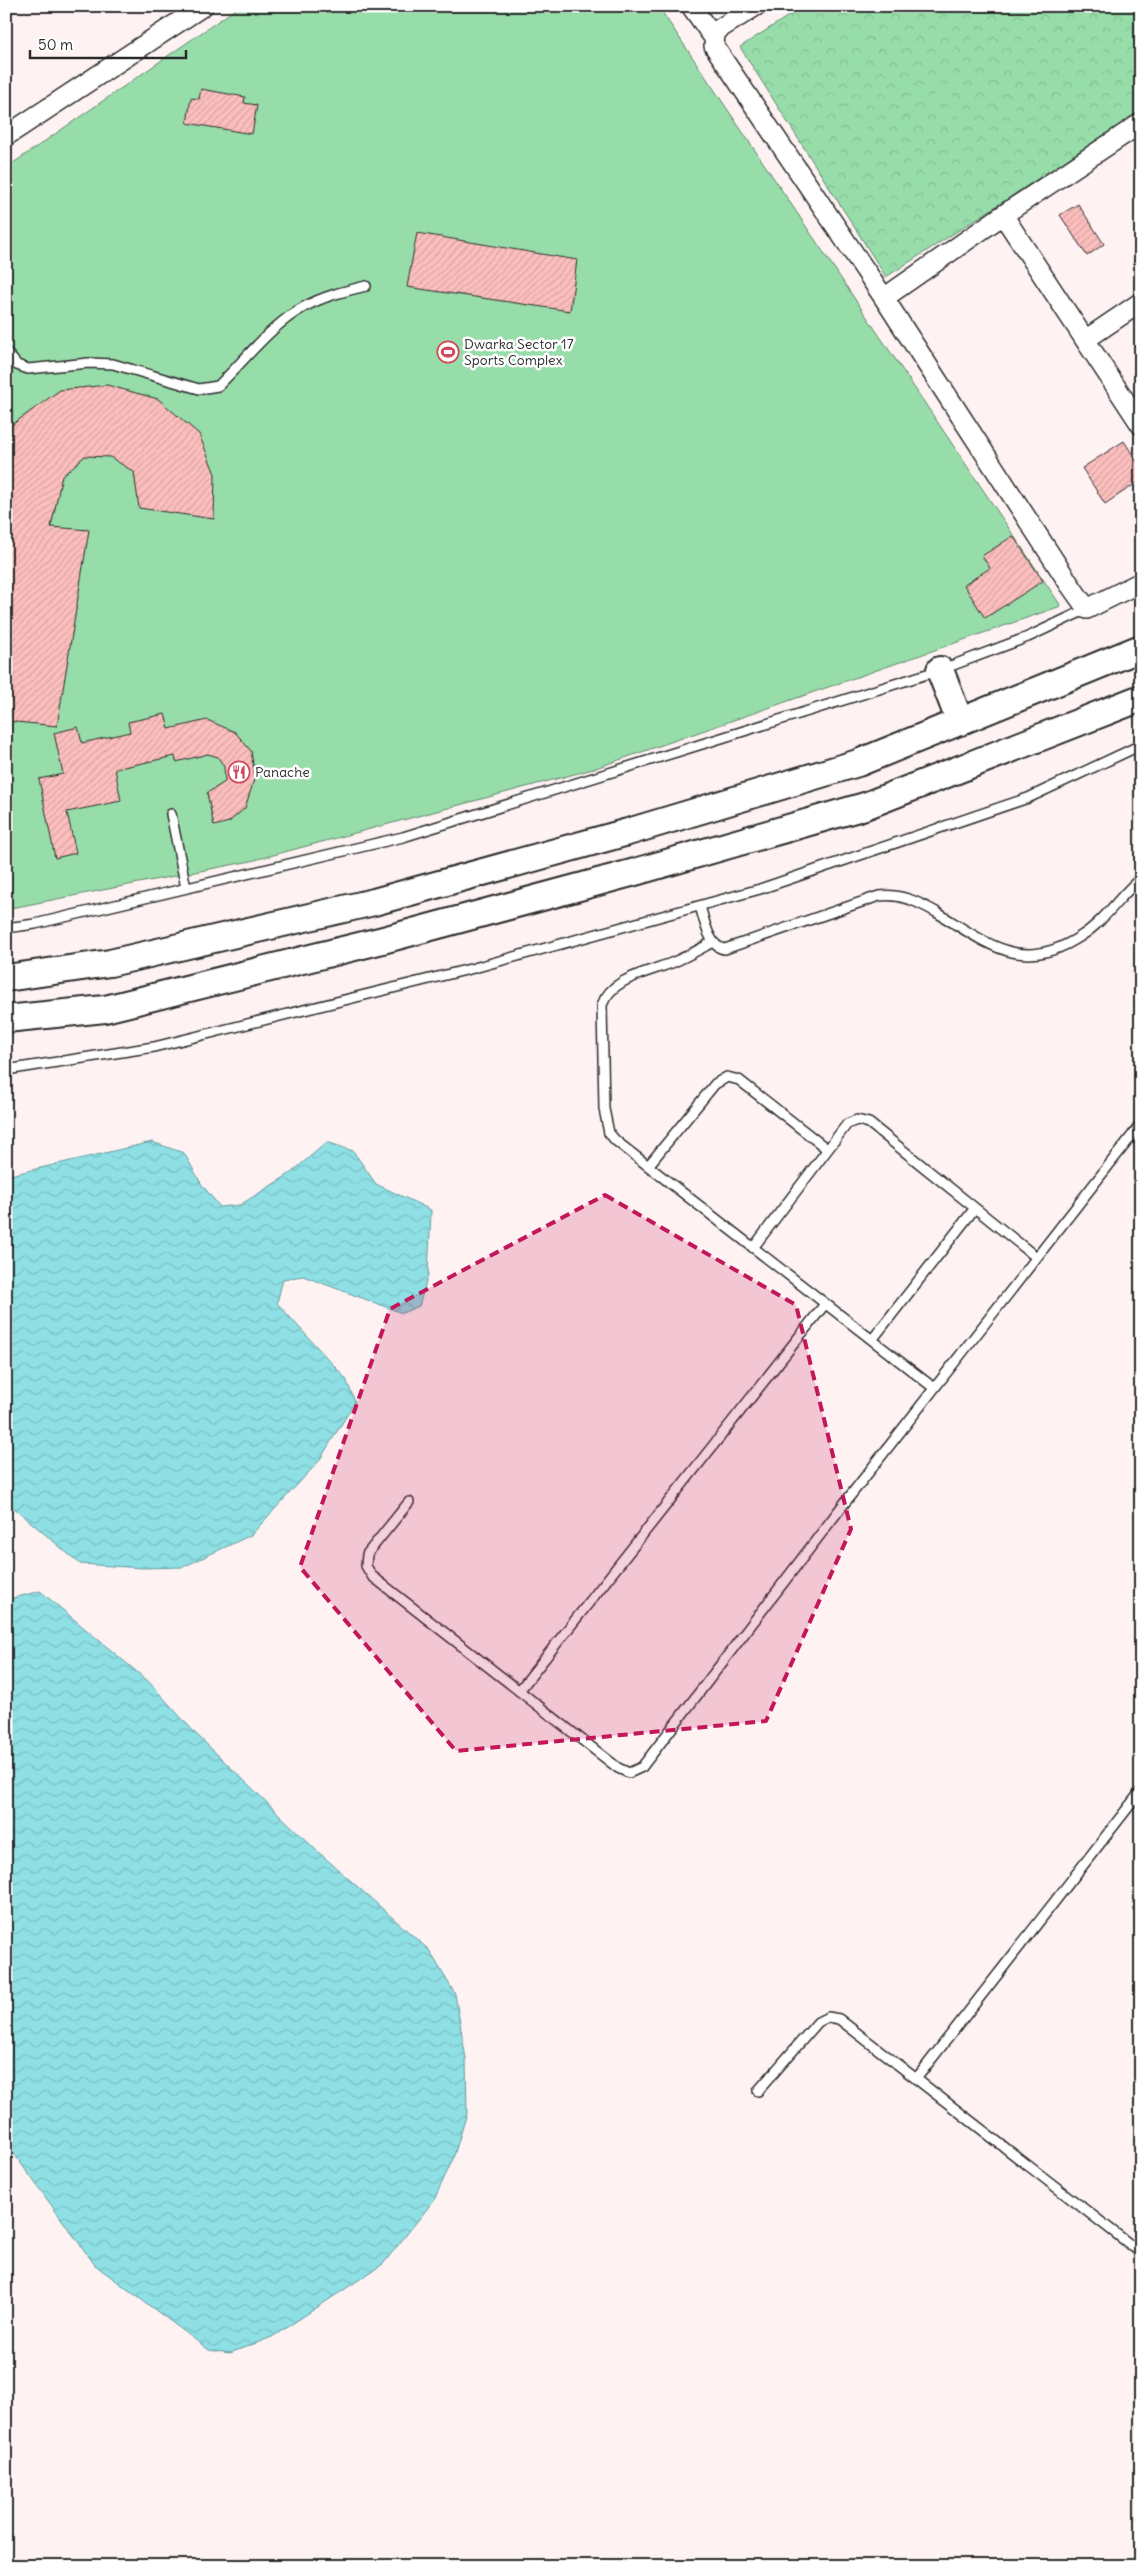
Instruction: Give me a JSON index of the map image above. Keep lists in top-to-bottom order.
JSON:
{
  "places": {
    "sports": ["Dwarka Sector 17 Sports Complex"],
    "restaurant": ["Panache"]
  },
  "scale_bar": "50 m"
}
